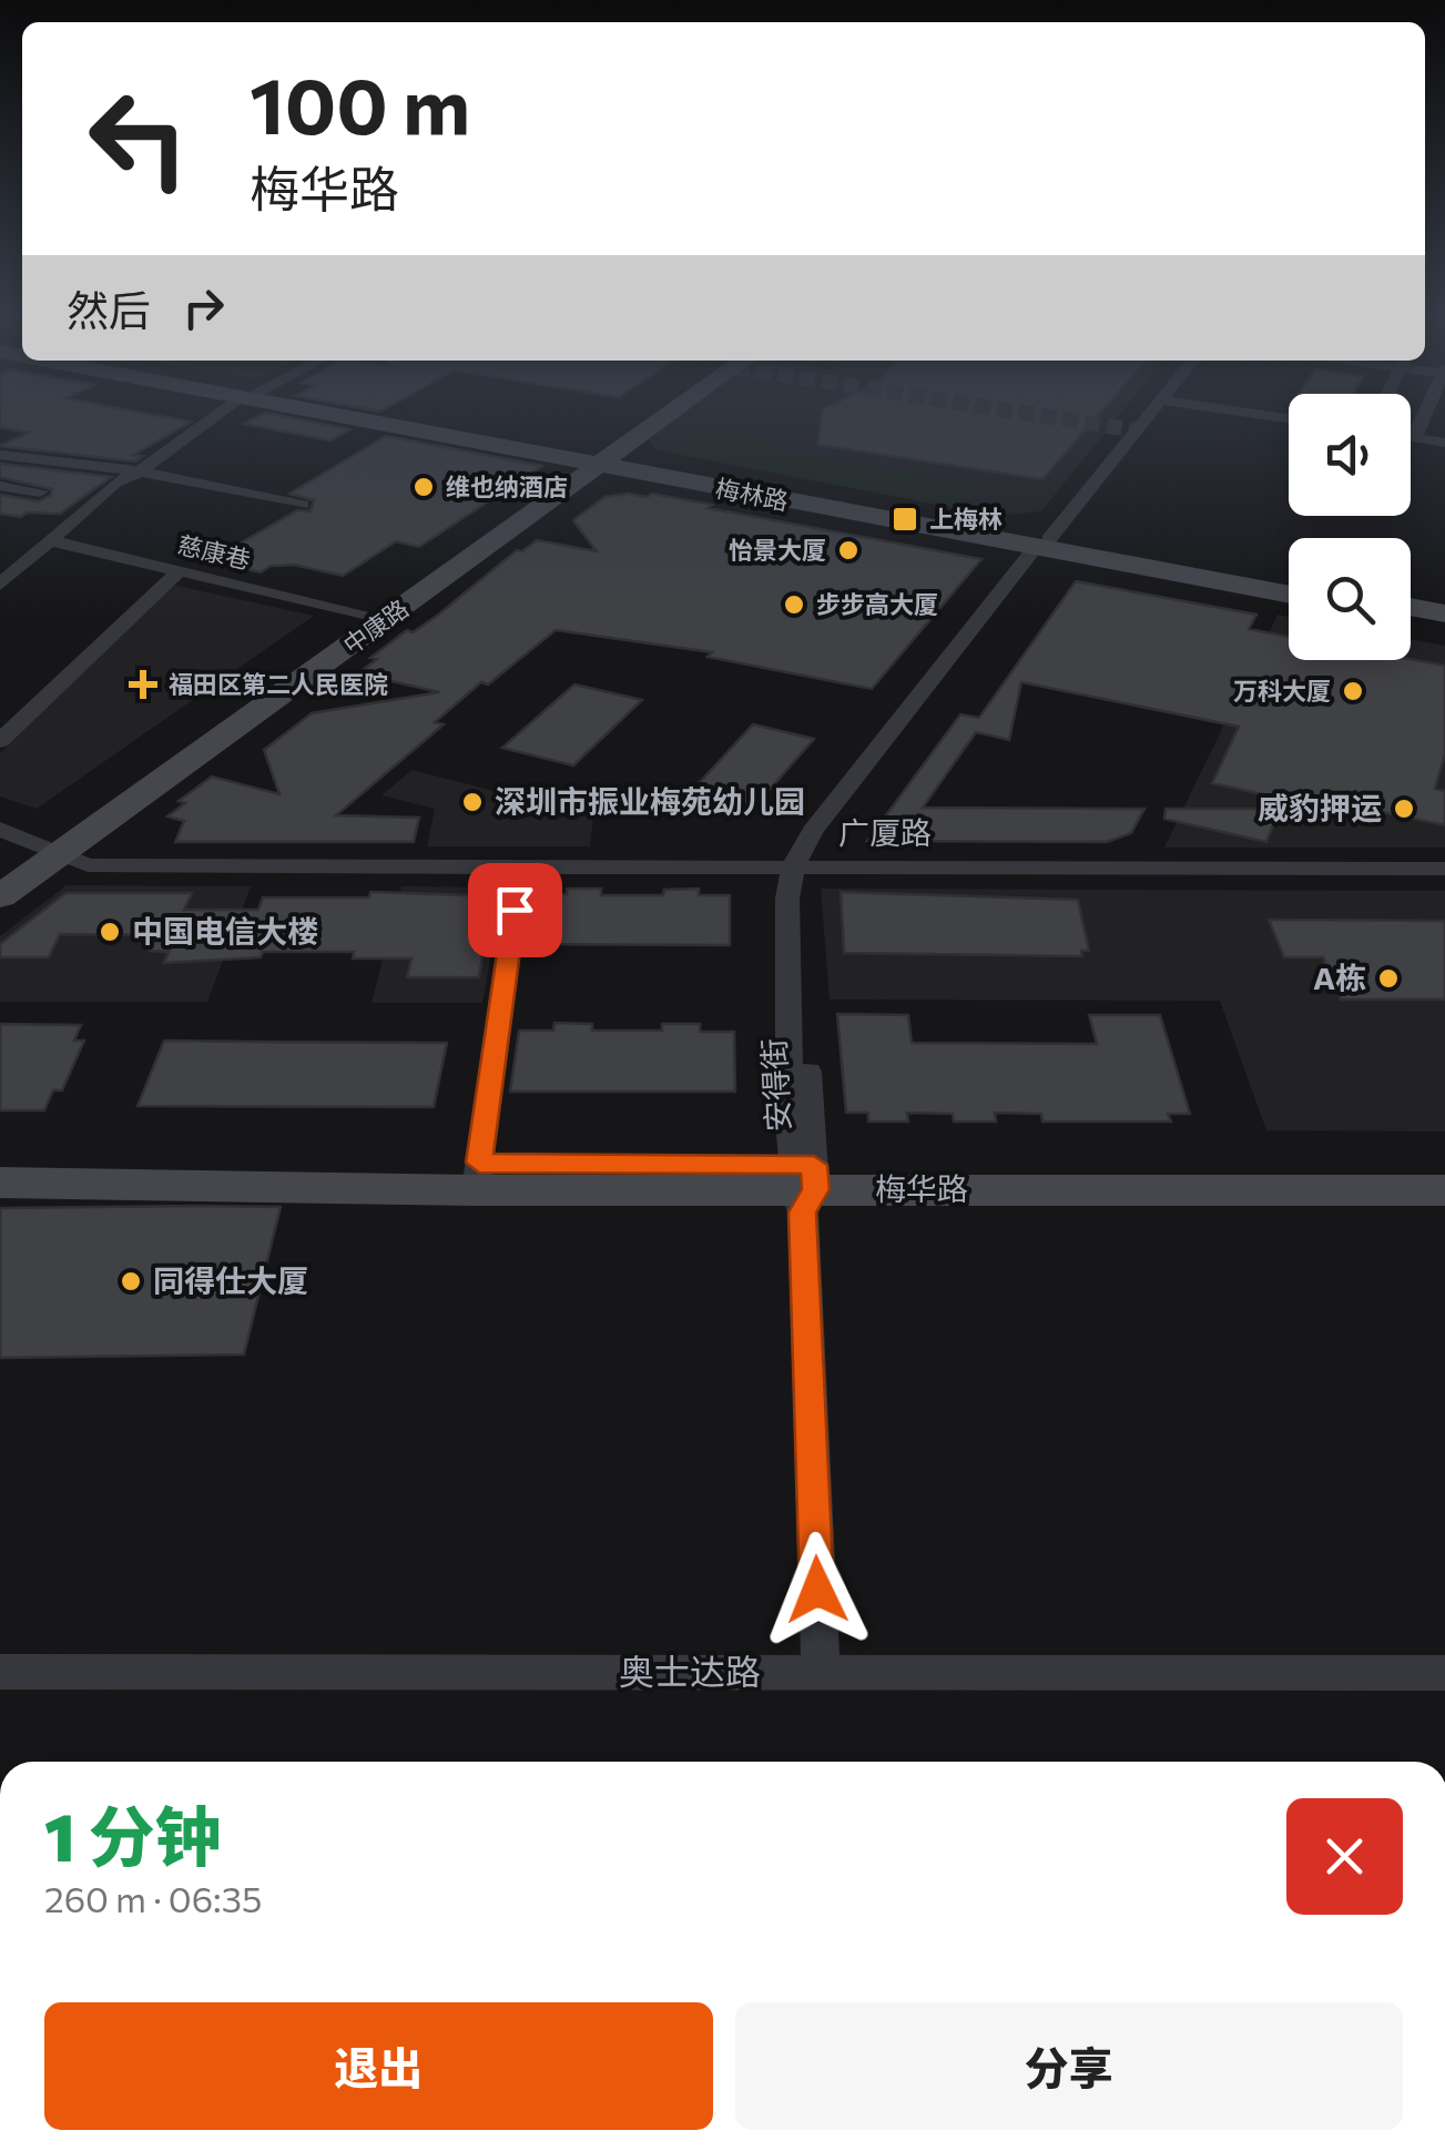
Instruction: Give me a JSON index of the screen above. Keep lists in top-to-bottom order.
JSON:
{
  "streets": {
    "main road": ["梅林路", "中康路", "梅华路"],
    "street": [
      "慈康巷",
      "广厦路",
      "安得街",
      "奥士达路"
    ]
  },
  "crossings": [
    ["梅林路", "中康路"],
    ["梅林路", "安得街"],
    ["慈康巷", "中康路"],
    ["中康路", "广厦路"],
    ["广厦路", "安得街"],
    ["安得街", "梅华路"],
    ["安得街", "奥士达路"]
  ],
  "places": {
    "other": [
      "维也纳酒店",
      "怡景大厦",
      "步步高大厦",
      "万科大厦",
      "深圳市振业梅苑幼儿园",
      "威豹押运",
      "中国电信大楼",
      "A栋",
      "同得仕大厦"
    ],
    "transit": ["上梅林"],
    "health": ["福田区第二人民医院"]
  },
  "page": {
    "turn": ["100 m", "梅华路"],
    "then": "然后",
    "heading": ["1 分钟", "260 m · 06:35"],
    "buttons": ["退出", "分享"]
  }
}
